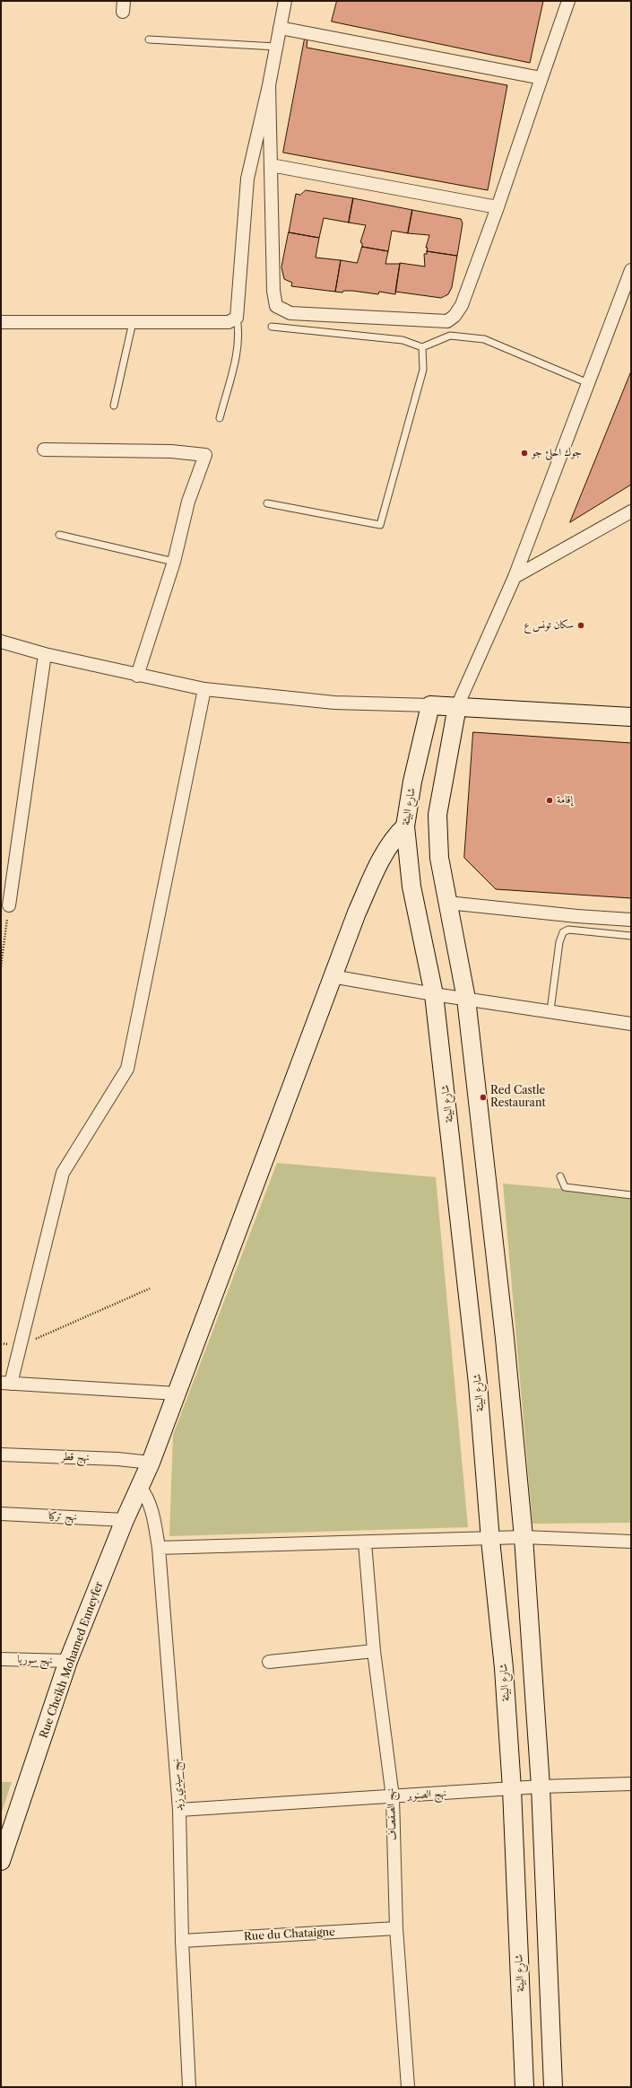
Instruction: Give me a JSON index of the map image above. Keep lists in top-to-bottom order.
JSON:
{
  "streets": {
    "street": [
      "شارع البيئة",
      "نهج قطر",
      "نهج تركيا",
      "نهج سوريا",
      "Rue Cheikh Mohamed Enneyfer",
      "نهج سيدي زيد",
      "نهج الصنوبر",
      "نهج الصفصاف",
      "Rue du Chataigne"
    ]
  },
  "crossings": [
    ["شارع البيئة", "Rue Cheikh Mohamed Enneyfer"],
    ["شارع البيئة", "نهج الصنوبر"],
    ["نهج قطر", "Rue Cheikh Mohamed Enneyfer"],
    ["نهج تركيا", "Rue Cheikh Mohamed Enneyfer"],
    ["نهج سوريا", "Rue Cheikh Mohamed Enneyfer"],
    ["Rue Cheikh Mohamed Enneyfer", "نهج سيدي زيد"],
    ["نهج سيدي زيد", "نهج الصنوبر"],
    ["نهج سيدي زيد", "Rue du Chataigne"],
    ["نهج الصنوبر", "نهج الصفصاف"],
    ["نهج الصفصاف", "Rue du Chataigne"]
  ],
  "places": [
    "جوك احلئ جو",
    "سكان تونس ع",
    "إقامة",
    "Red Castle Restaurant"
  ]
}
